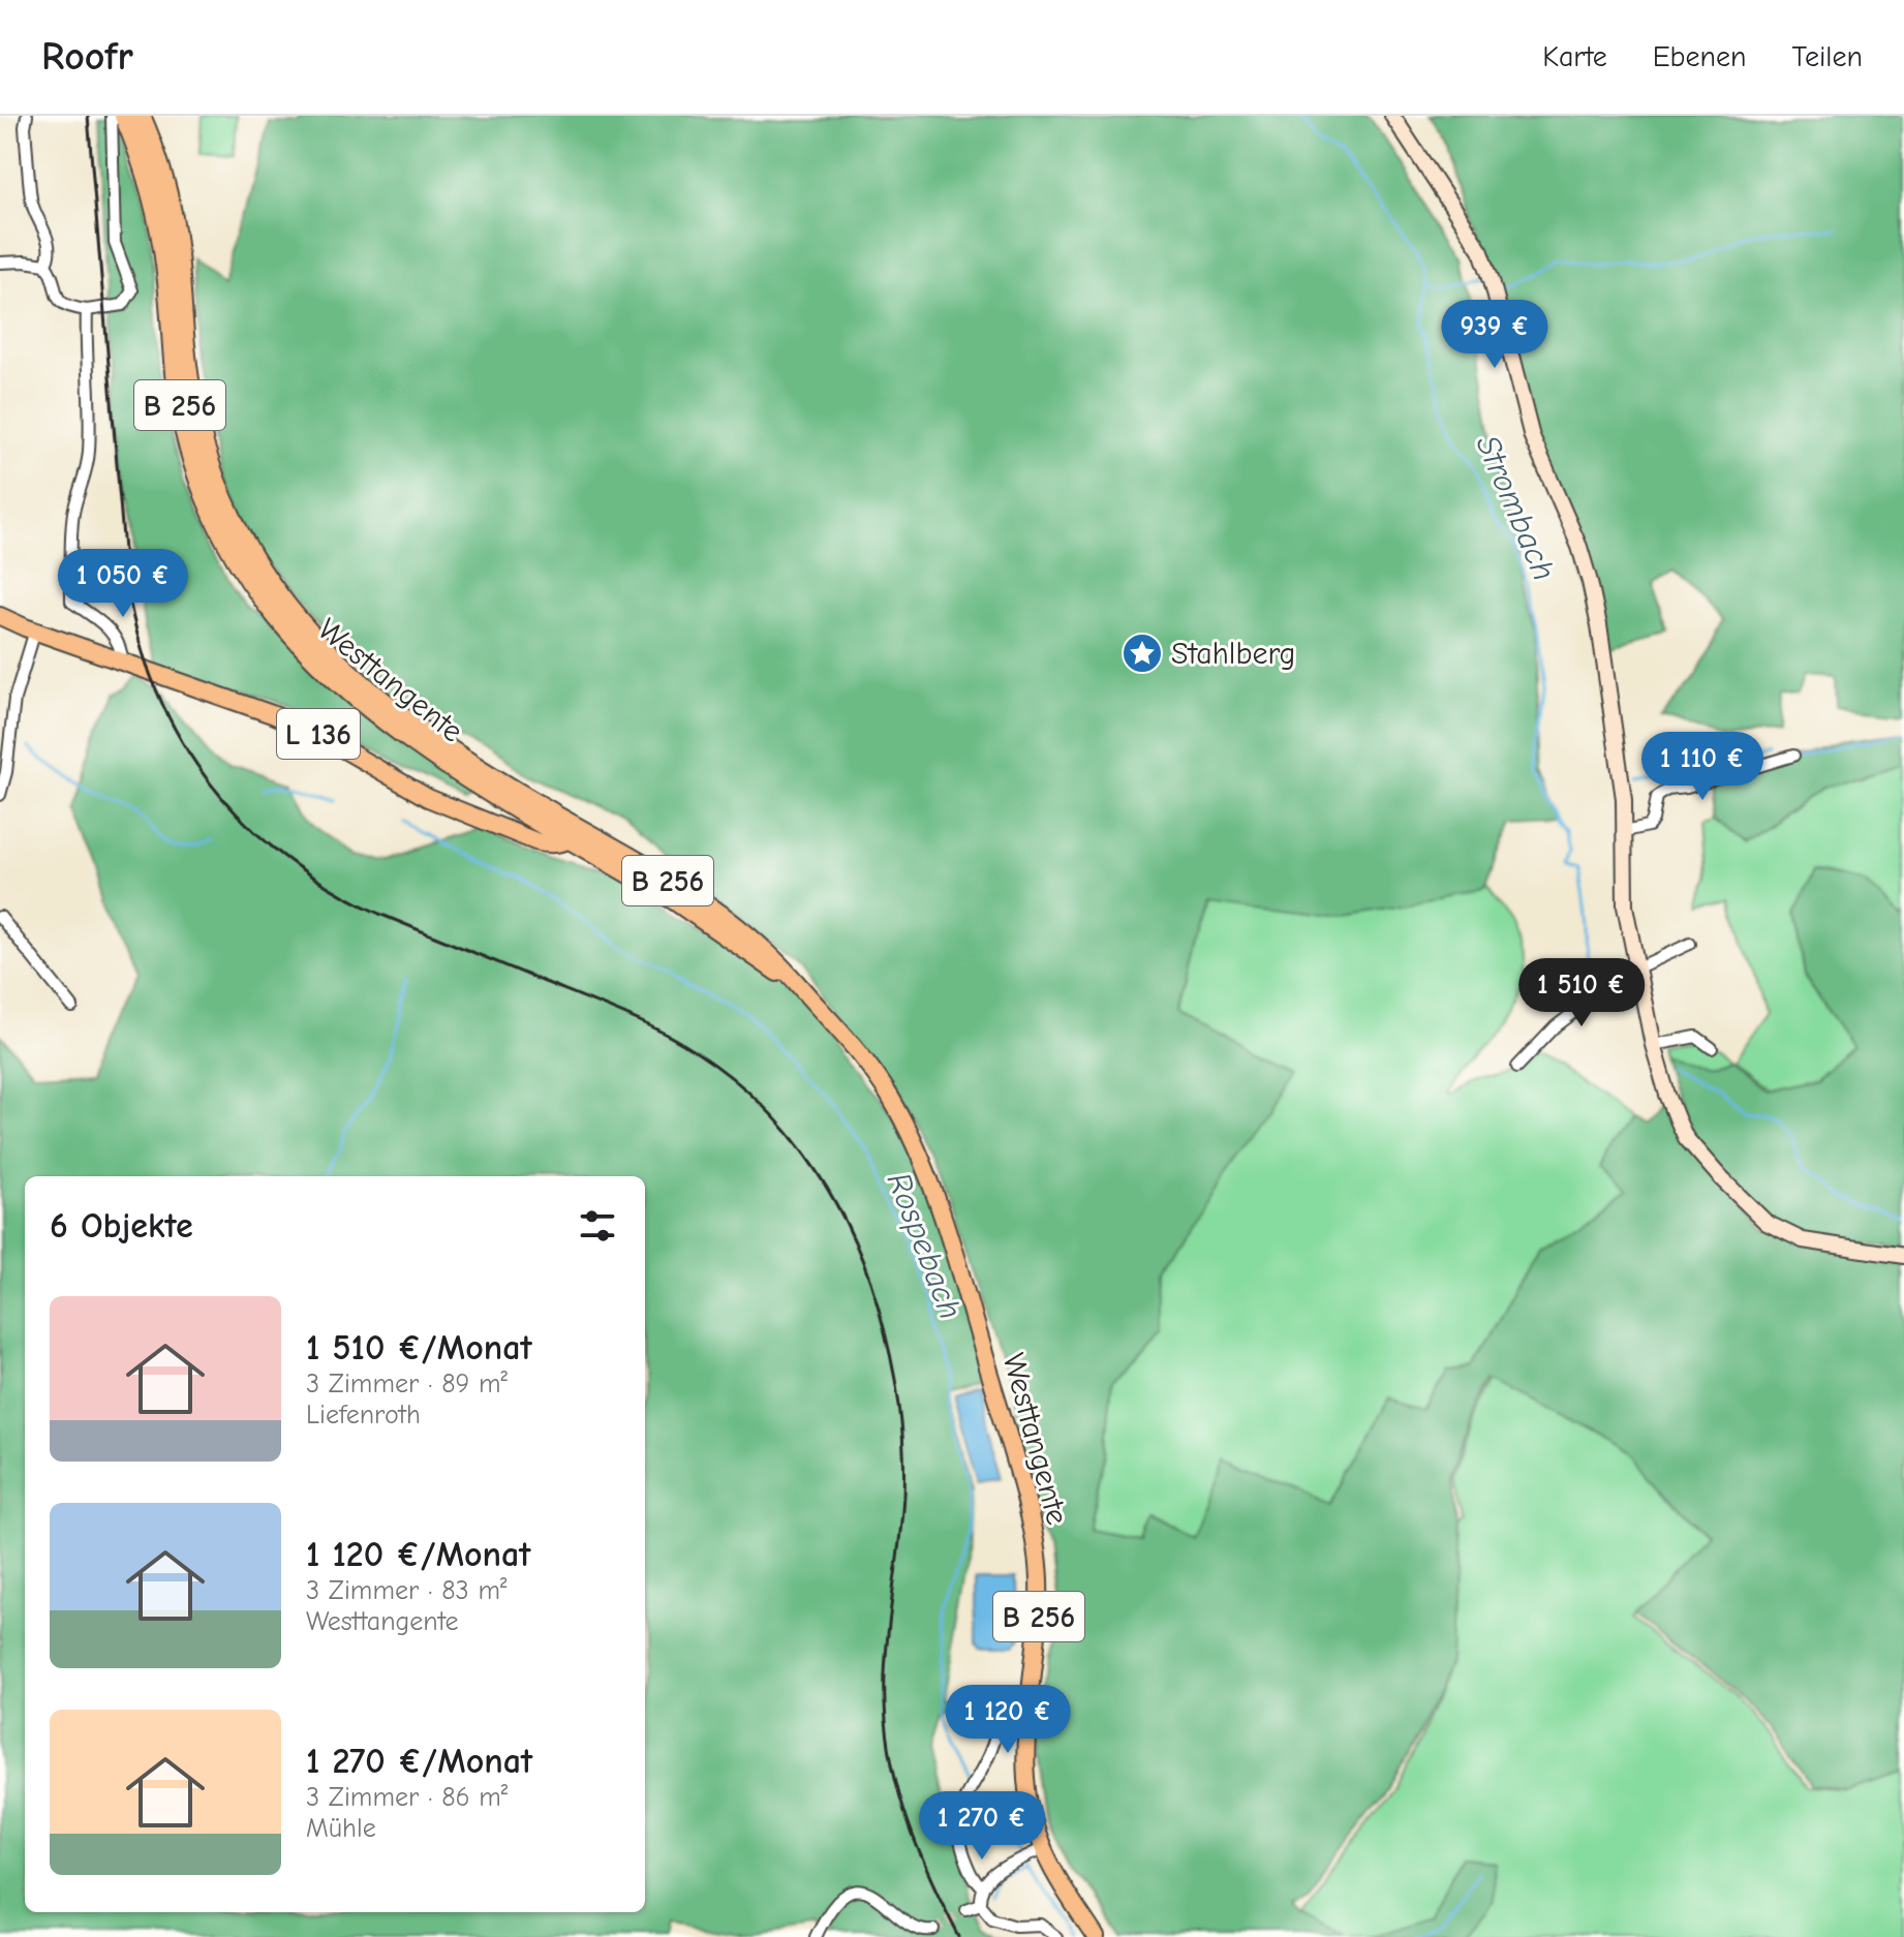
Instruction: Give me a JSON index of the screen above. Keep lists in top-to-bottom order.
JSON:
{
  "streets": {
    "highway": ["B 256", "Westtangente"],
    "main road": ["L 136"]
  },
  "crossings": [
    ["B 256", "Westtangente"],
    ["Westtangente", "L 136"]
  ],
  "water": ["Strombach", "Rospebach"],
  "places": {
    "place": ["Stahlberg"]
  },
  "page": {
    "header": "Roofr",
    "nav": ["Karte", "Ebenen", "Teilen"],
    "price": [
      "939 €",
      "1 050 €",
      "1 110 €",
      "1 510 €",
      "1 120 €",
      "1 270 €"
    ],
    "heading": "6 Objekte",
    "list": [
      {
        "name": "1 510 €/Monat",
        "note": "3 Zimmer · 89 m² · Liefenroth"
      },
      {
        "name": "1 120 €/Monat",
        "note": "3 Zimmer · 83 m² · Westtangente"
      },
      {
        "name": "1 270 €/Monat",
        "note": "3 Zimmer · 86 m² · Mühle"
      }
    ]
  }
}
